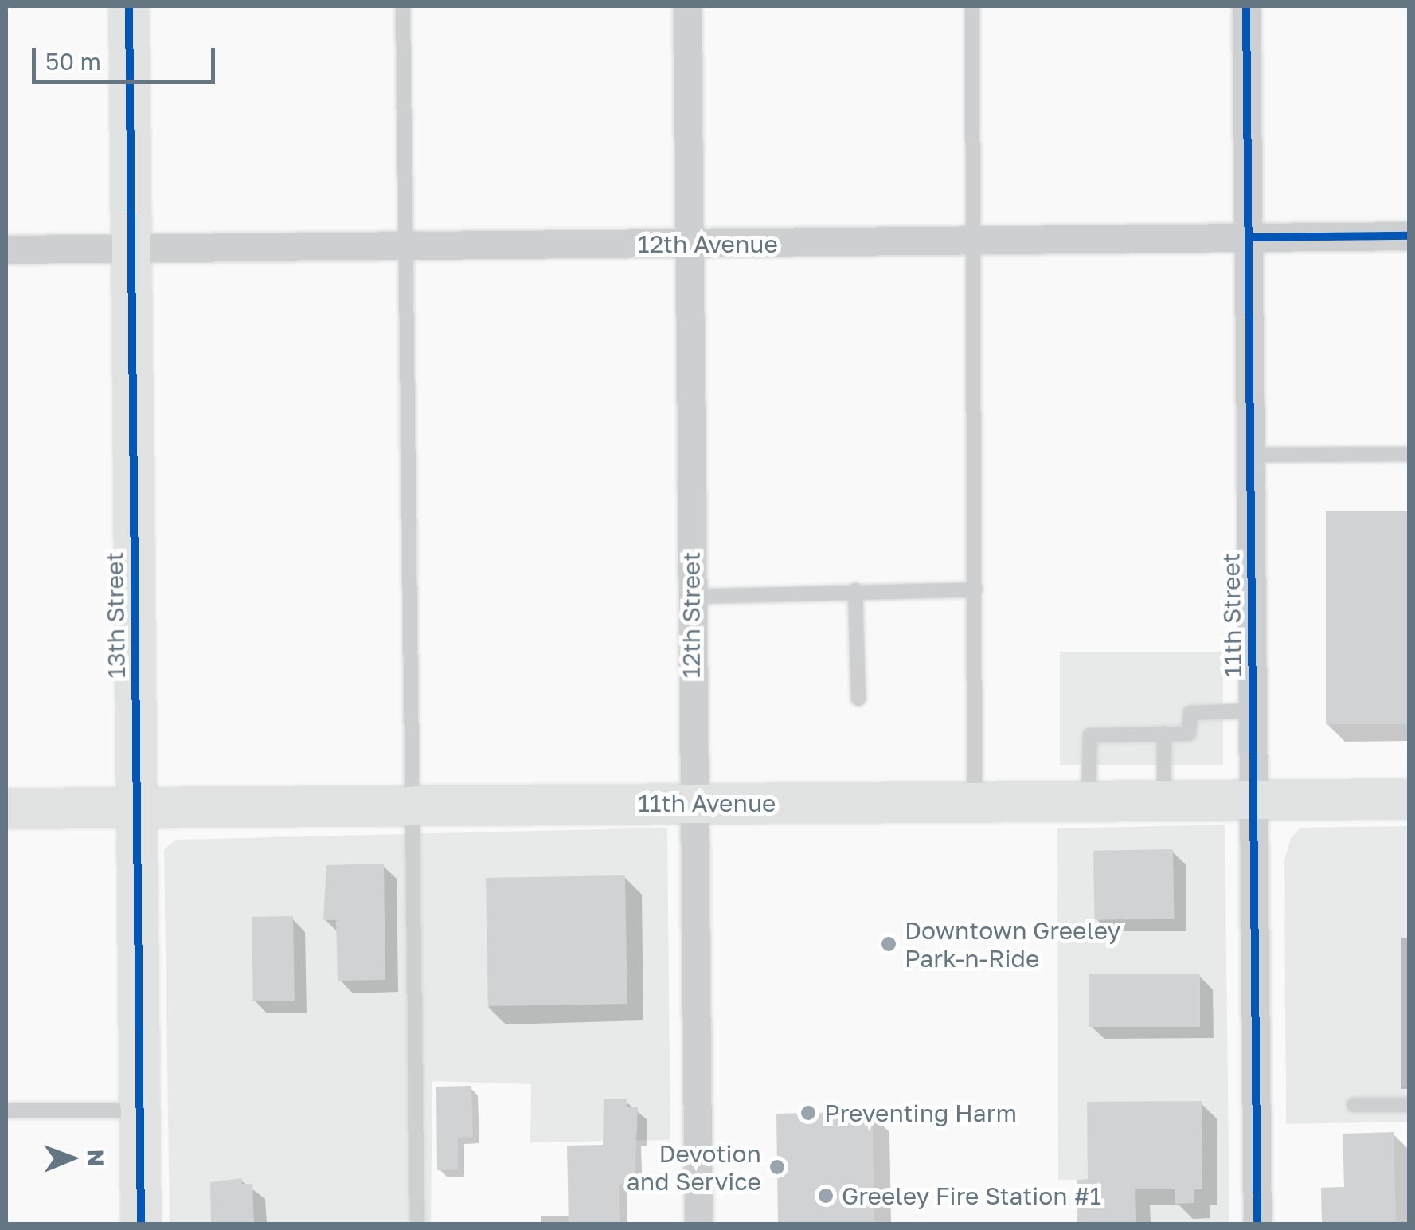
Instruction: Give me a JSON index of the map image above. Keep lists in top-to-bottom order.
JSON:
{
  "streets": {
    "main road": ["13th Street", "11th Avenue"],
    "street": ["12th Avenue", "12th Street", "11th Street"]
  },
  "crossings": [
    ["12th Avenue", "13th Street"],
    ["12th Avenue", "12th Street"],
    ["12th Avenue", "11th Street"],
    ["13th Street", "11th Avenue"],
    ["12th Street", "11th Avenue"],
    ["11th Street", "11th Avenue"]
  ],
  "places": [
    "Downtown Greeley Park-n-Ride",
    "Preventing Harm",
    "Devotion and Service",
    "Greeley Fire Station #1"
  ],
  "scale_bar": "50 m",
  "north": "right"
}
